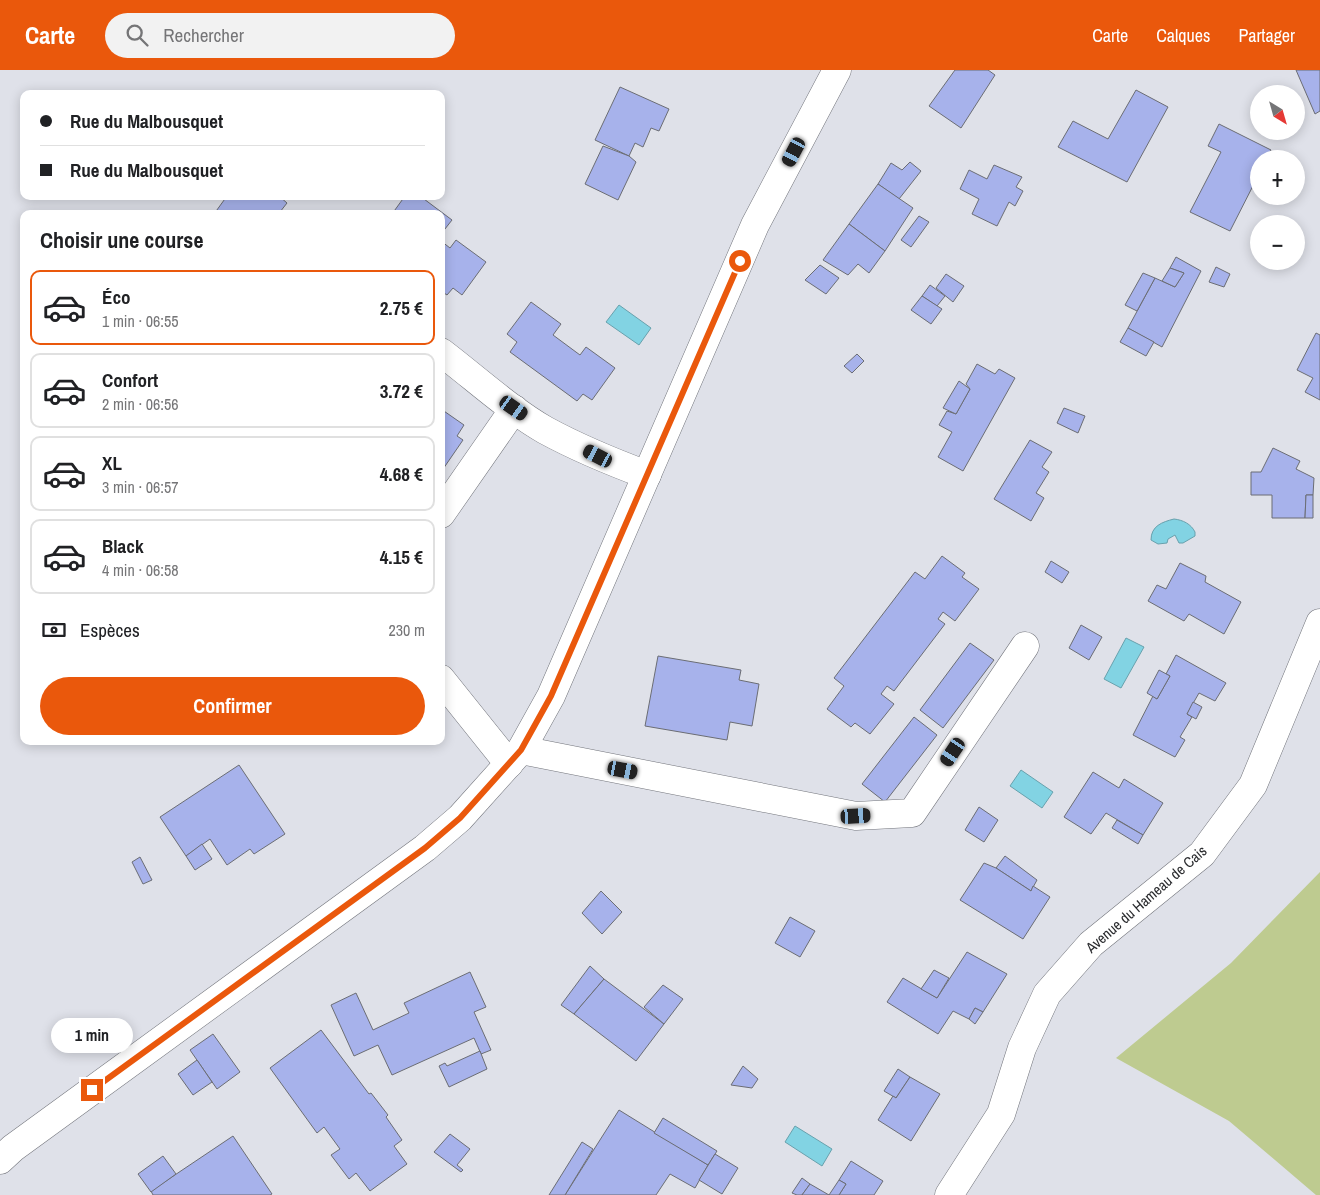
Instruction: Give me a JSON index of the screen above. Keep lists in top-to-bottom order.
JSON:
{
  "streets": {
    "street": ["Avenue du Hameau de Cais"]
  },
  "north": "bottom right",
  "page": {
    "header": "Carte",
    "search": "Rechercher",
    "nav": ["Carte", "Calques", "Partager"],
    "map_buttons": ["+", "−"],
    "banner": ["Rue du Malbousquet", "Rue du Malbousquet"],
    "heading": "Choisir une course",
    "list": [
      {
        "name": "Éco",
        "note": "1 min · 06:55",
        "value": "2.75 €"
      },
      {
        "name": "Confort",
        "note": "2 min · 06:56",
        "value": "3.72 €"
      },
      {
        "name": "XL",
        "note": "3 min · 06:57",
        "value": "4.68 €"
      },
      {
        "name": "Black",
        "note": "4 min · 06:58",
        "value": "4.15 €"
      }
    ],
    "pay": ["Espèces", "230 m"],
    "buttons": "Confirmer",
    "bubble": "1 min"
  }
}
